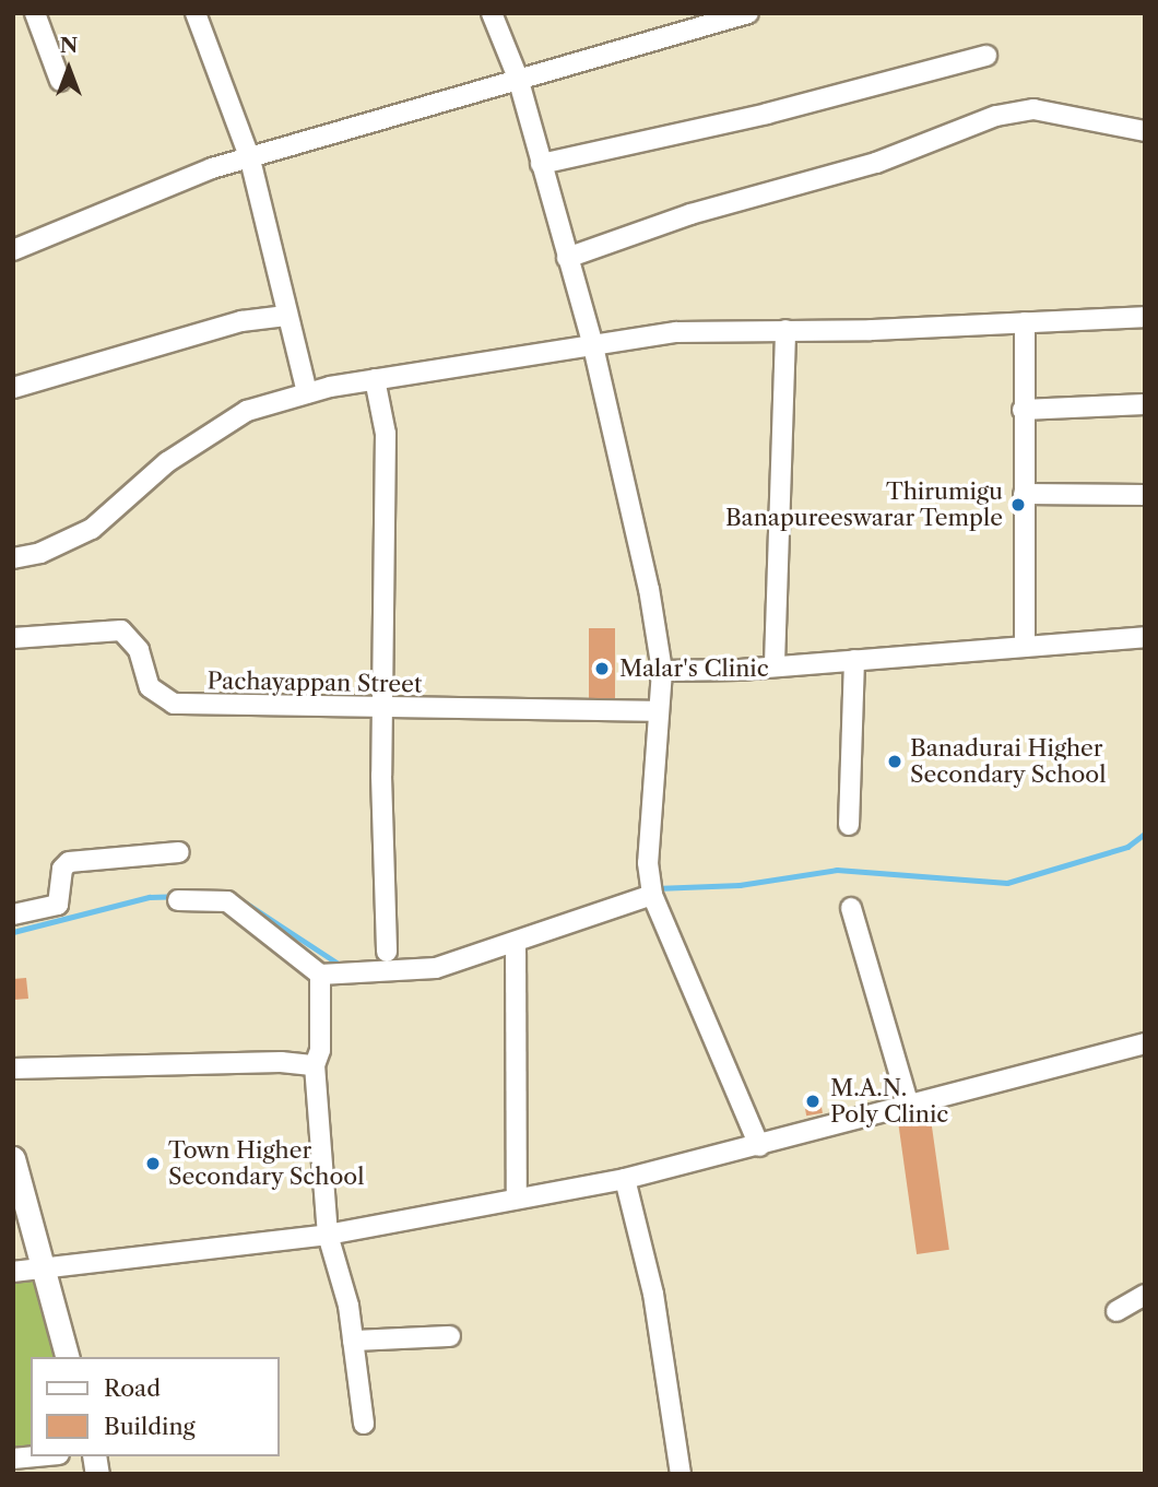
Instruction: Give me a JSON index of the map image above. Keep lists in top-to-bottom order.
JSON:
{
  "streets": {
    "street": ["Pachayappan Street"]
  },
  "places": [
    "Thirumigu Banapureeswarar Temple",
    "Malar's Clinic",
    "Banadurai Higher Secondary School",
    "M.A.N. Poly Clinic",
    "Town Higher Secondary School"
  ],
  "legend": ["Road", "Building"],
  "north": "top"
}
